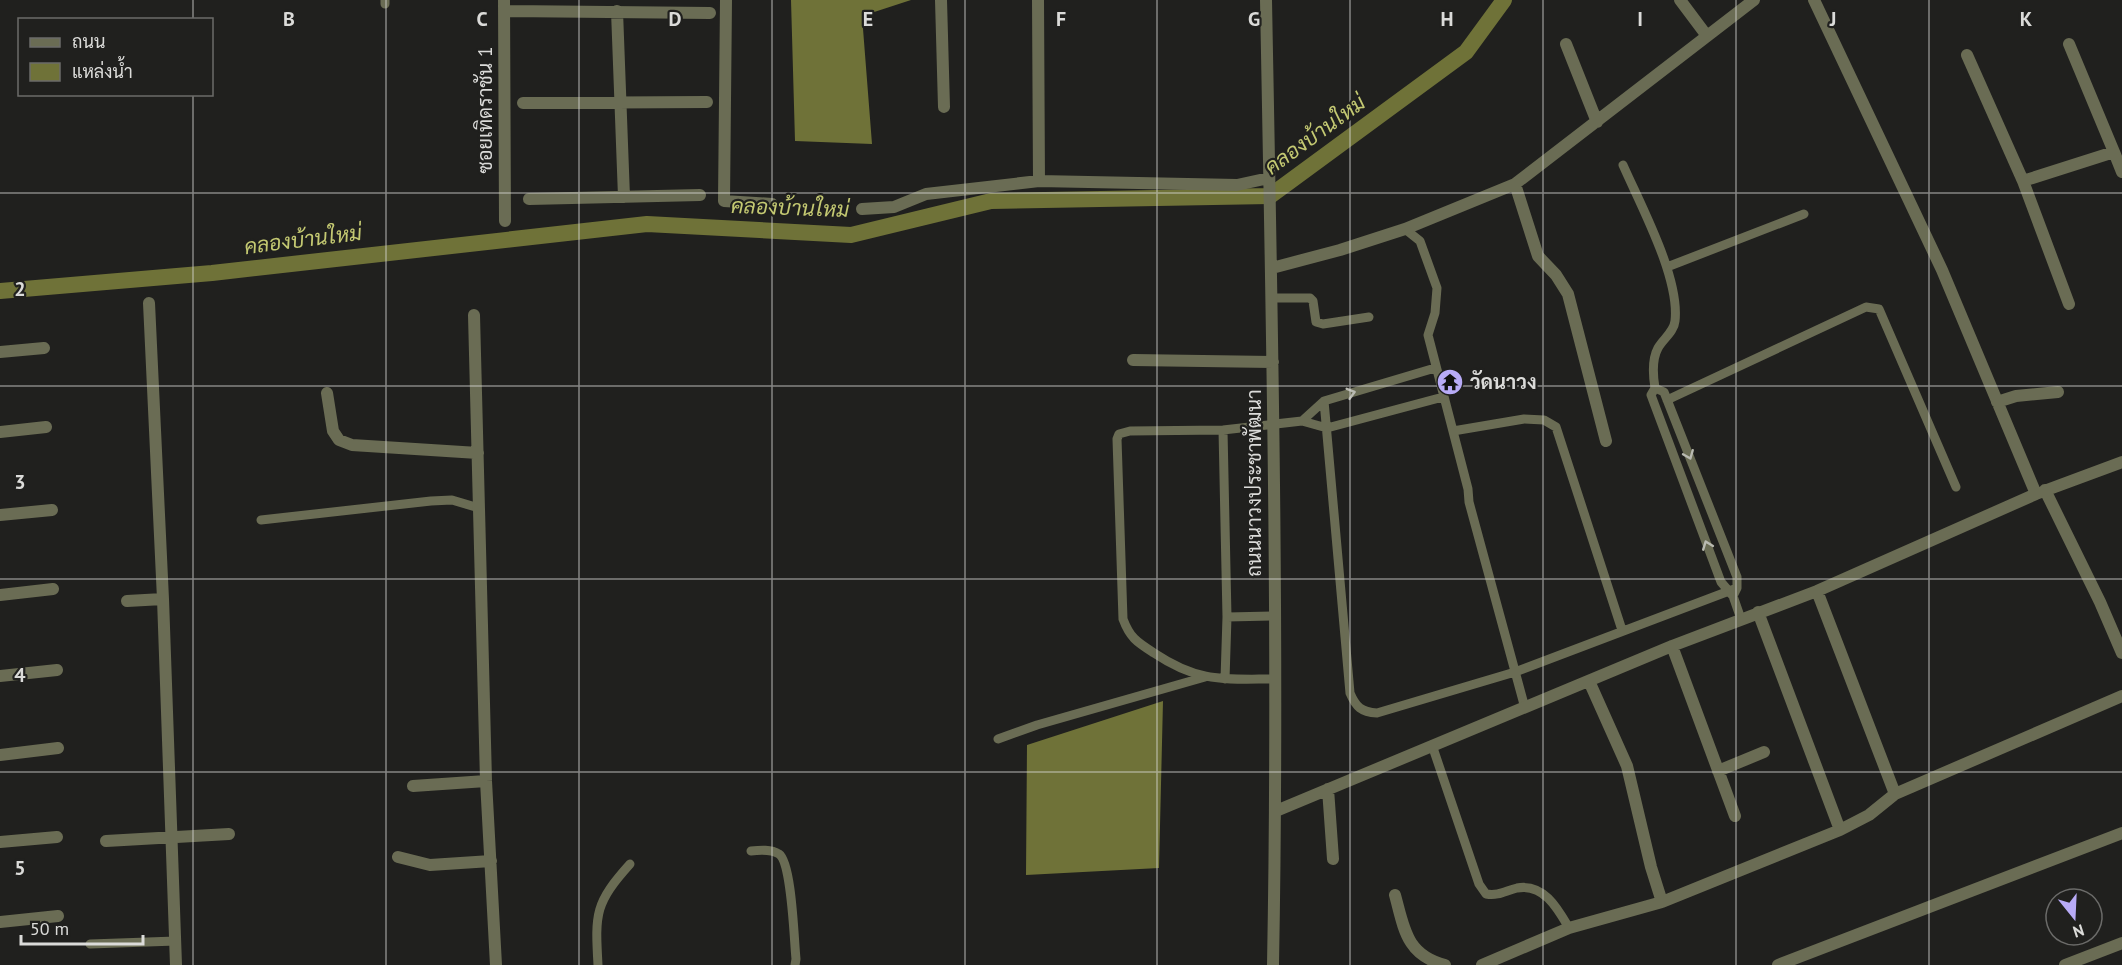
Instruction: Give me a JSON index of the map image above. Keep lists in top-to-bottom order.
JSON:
{
  "streets": {
    "street": ["ซอยเทิดราชัน 1", "ถนนนาวงประชาพัฒนา"]
  },
  "water": ["คลองบ้านใหม่"],
  "places": {
    "temple": ["วัดนาวง"]
  },
  "legend": ["ถนน", "แหล่งน้ำ"],
  "scale_bar": "50 m",
  "north": "bottom",
  "grid": {
    "columns": [
      "B",
      "C",
      "D",
      "E",
      "F",
      "G",
      "H",
      "I",
      "J",
      "K"
    ],
    "rows": [
      "2",
      "3",
      "4",
      "5"
    ]
  }
}
